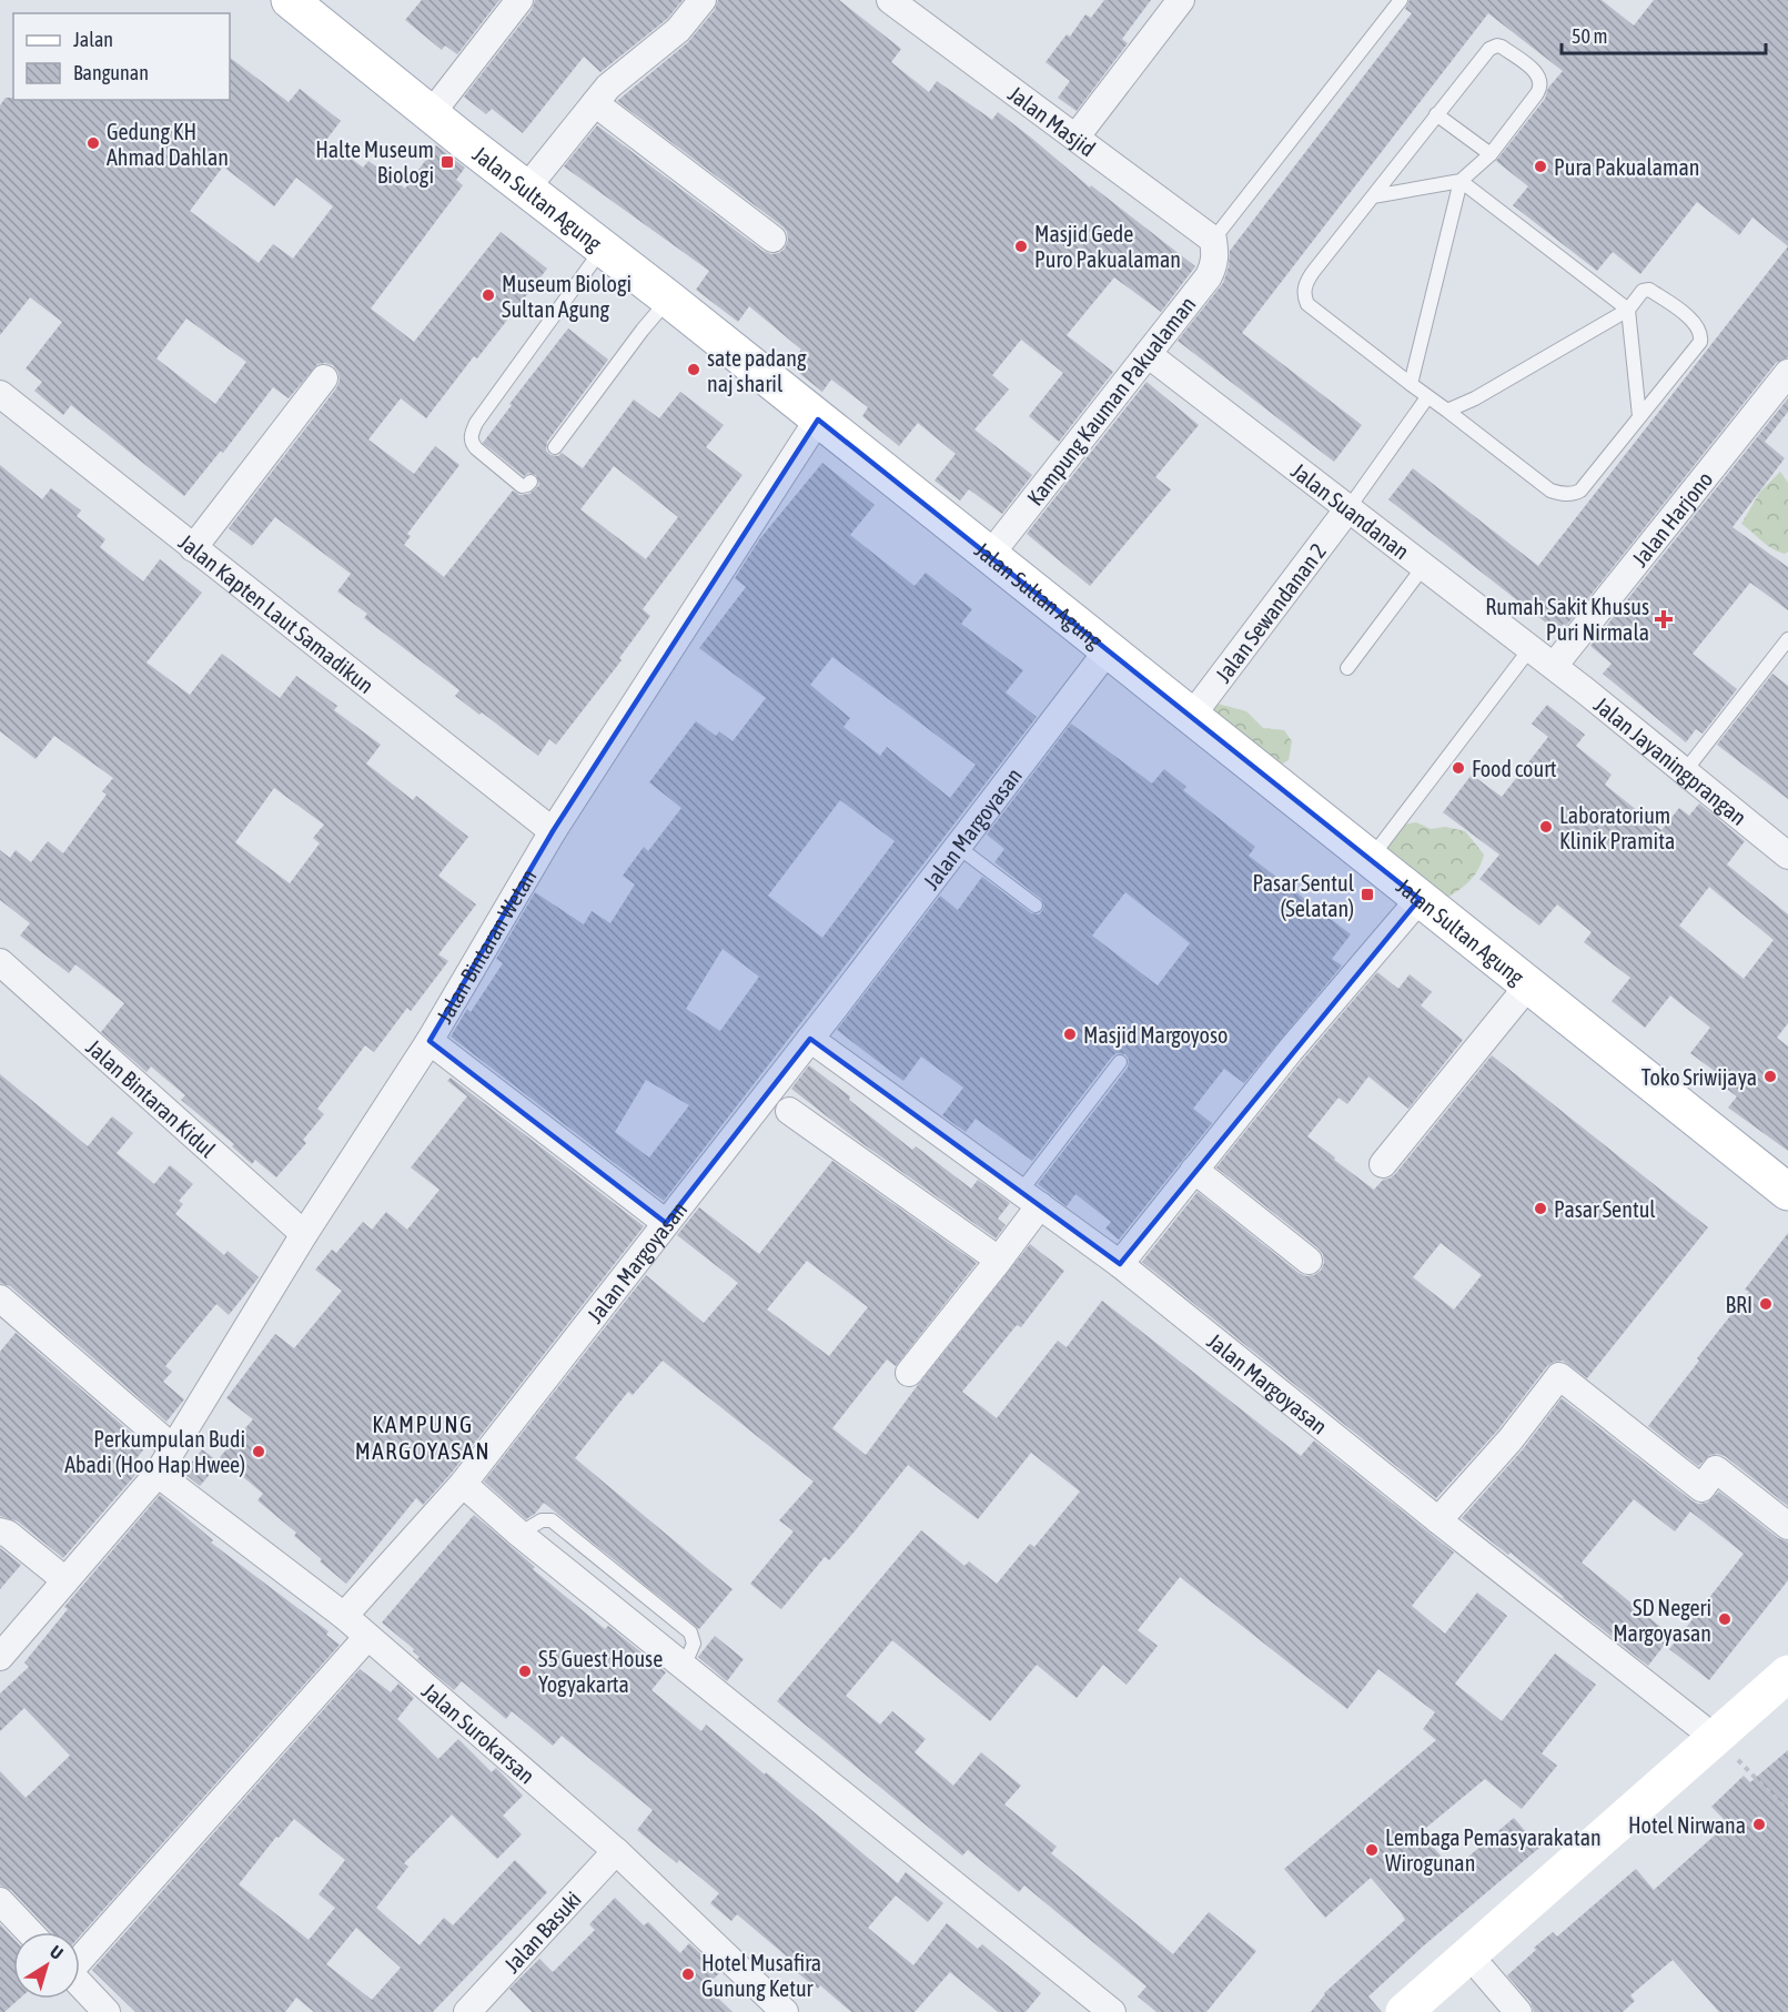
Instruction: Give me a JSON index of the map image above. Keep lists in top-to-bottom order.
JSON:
{
  "streets": {
    "main road": ["Jalan Sultan Agung"],
    "street": [
      "Jalan Masjid",
      "Kampung Kauman Pakualaman",
      "Jalan Suandanan",
      "Jalan Harjono",
      "Jalan Kapten Laut Samadikun",
      "Jalan Sewandanan 2",
      "Jalan Jayaningprangan",
      "Jalan Margoyasan",
      "Jalan Bintaran Wetan",
      "Jalan Bintaran Kidul",
      "Jalan Surokarsan",
      "Jalan Basuki"
    ]
  },
  "crossings": [
    ["Jalan Masjid", "Kampung Kauman Pakualaman"],
    ["Jalan Sultan Agung", "Kampung Kauman Pakualaman"],
    ["Jalan Sultan Agung", "Jalan Sewandanan 2"],
    ["Jalan Sultan Agung", "Jalan Margoyasan"],
    ["Jalan Sultan Agung", "Jalan Bintaran Wetan"],
    ["Kampung Kauman Pakualaman", "Jalan Suandanan"],
    ["Jalan Suandanan", "Jalan Harjono"],
    ["Jalan Suandanan", "Jalan Sewandanan 2"],
    ["Jalan Suandanan", "Jalan Jayaningprangan"],
    ["Jalan Harjono", "Jalan Jayaningprangan"],
    ["Jalan Kapten Laut Samadikun", "Jalan Bintaran Wetan"],
    ["Jalan Margoyasan", "Jalan Surokarsan"],
    ["Jalan Bintaran Wetan", "Jalan Bintaran Kidul"],
    ["Jalan Bintaran Wetan", "Jalan Surokarsan"],
    ["Jalan Surokarsan", "Jalan Basuki"]
  ],
  "districts": ["KAMPUNG MARGOYASAN"],
  "places": {
    "other": [
      "Gedung KH Ahmad Dahlan",
      "Pura Pakualaman",
      "Masjid Gede Puro Pakualaman",
      "Museum Biologi Sultan Agung",
      "sate padang naj sharil",
      "Food court",
      "Laboratorium Klinik Pramita",
      "Masjid Margoyoso",
      "Toko Sriwijaya",
      "Pasar Sentul",
      "BRI",
      "Perkumpulan Budi Abadi (Hoo Hap Hwee)",
      "SD Negeri Margoyasan",
      "S5 Guest House Yogyakarta",
      "Hotel Nirwana",
      "Lembaga Pemasyarakatan Wirogunan",
      "Hotel Musafira Gunung Ketur"
    ],
    "transit": ["Halte Museum Biologi", "Pasar Sentul (Selatan)"],
    "health": ["Rumah Sakit Khusus Puri Nirmala"]
  },
  "legend": ["Jalan", "Bangunan"],
  "scale_bar": "50 m",
  "north": "top right"
}
